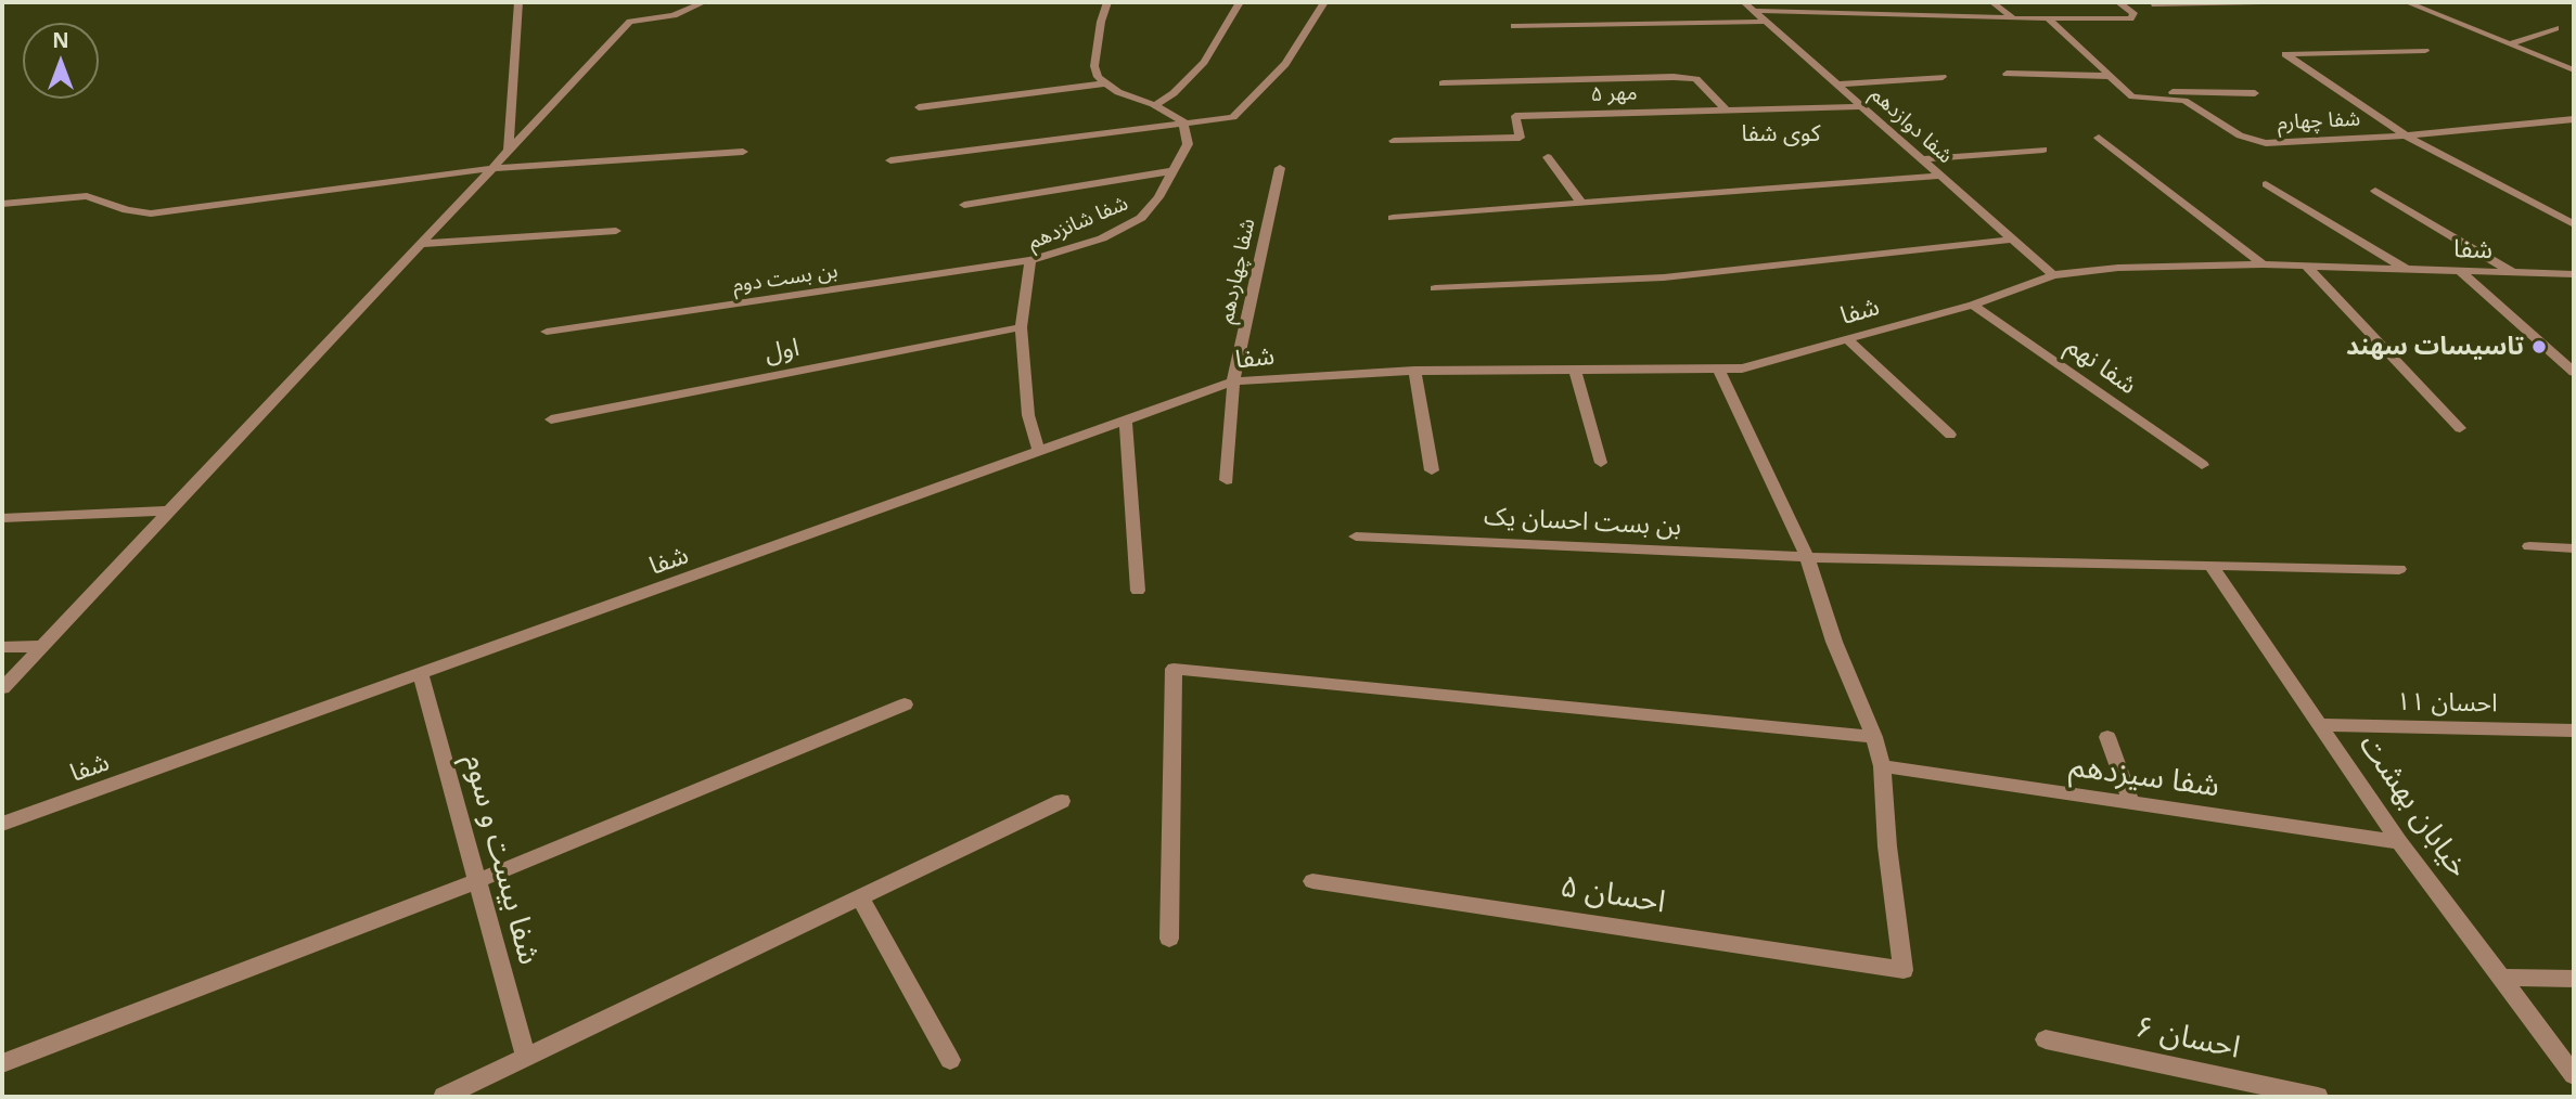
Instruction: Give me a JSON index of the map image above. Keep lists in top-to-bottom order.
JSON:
{
  "streets": {
    "street": [
      "مهر ۵",
      "شفا چهارم",
      "شفا دوازدهم",
      "شفا شانزدهم",
      "شفا",
      "شفا چهاردهم",
      "بن بست دوم",
      "اول",
      "شفا نهم",
      "بن بست احسان یک",
      "احسان ۱۱",
      "شفا سیزدهم",
      "خیابان بهشت",
      "شفا بیست و سوم",
      "احسان ۵",
      "احسان ۶"
    ]
  },
  "crossings": [
    ["مهر ۵", "شفا دوازدهم"],
    ["شفا دوازدهم", "شفا"],
    ["شفا شانزدهم", "شفا"],
    ["شفا شانزدهم", "بن بست دوم"],
    ["شفا شانزدهم", "اول"],
    ["شفا", "شفا چهاردهم"],
    ["شفا", "شفا نهم"],
    ["شفا", "شفا بیست و سوم"],
    ["بن بست احسان یک", "خیابان بهشت"],
    ["احسان ۱۱", "خیابان بهشت"],
    ["شفا سیزدهم", "خیابان بهشت"],
    ["شفا سیزدهم", "احسان ۵"]
  ],
  "districts": ["کوی شفا"],
  "places": ["تاسیسات سهند"],
  "north": "top"
}
